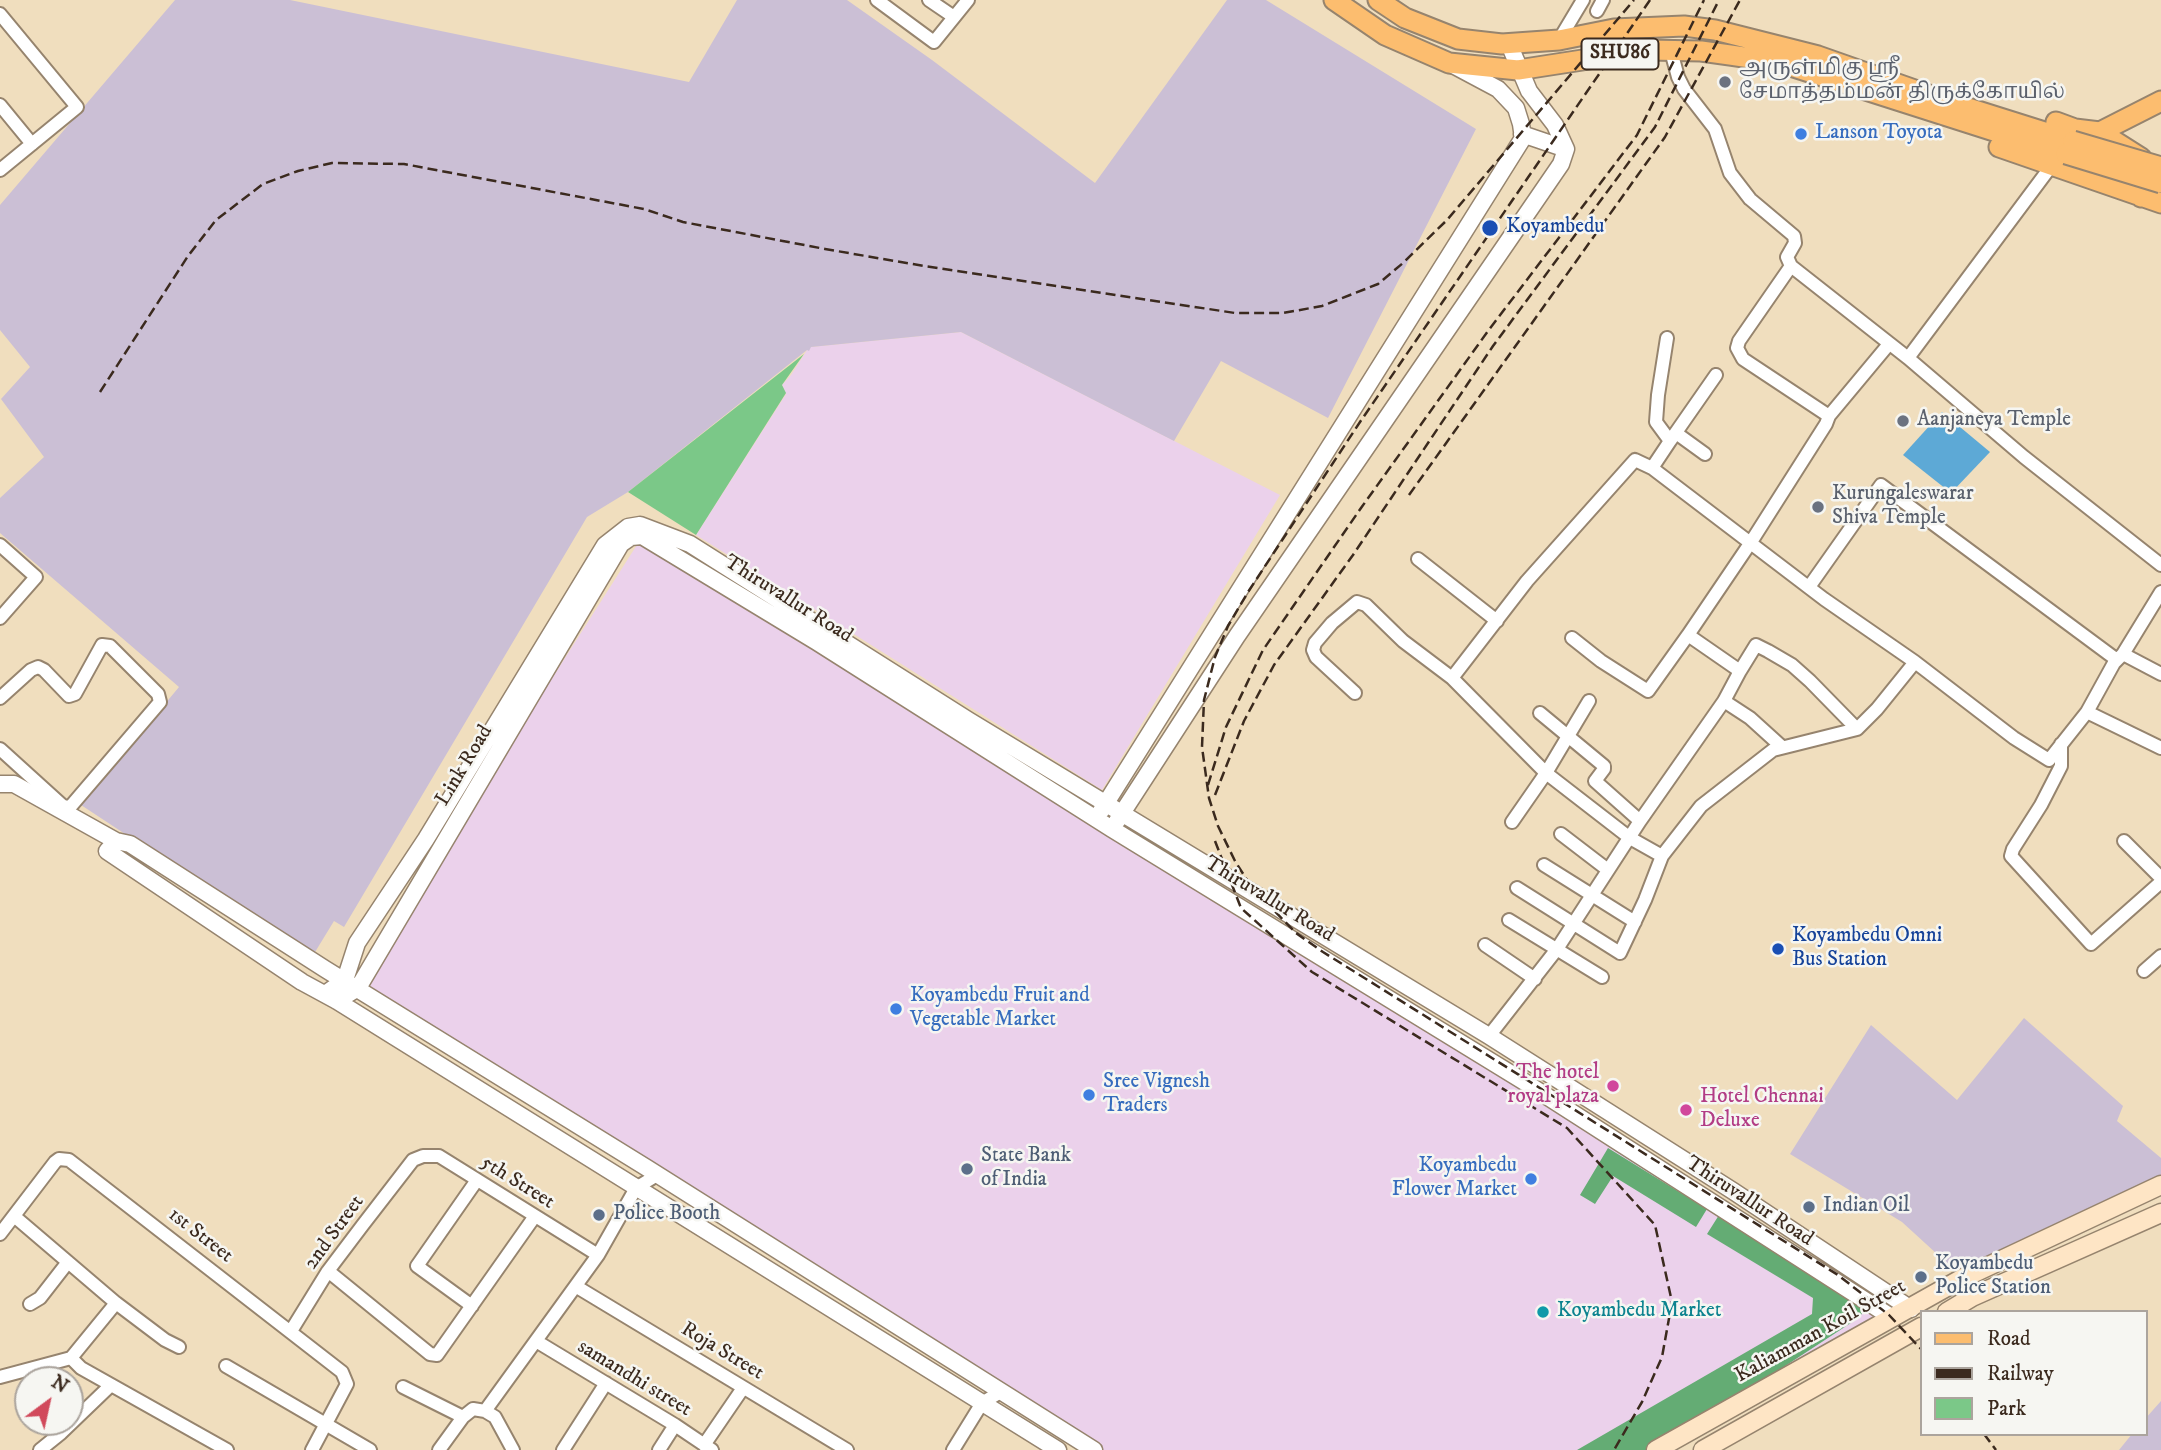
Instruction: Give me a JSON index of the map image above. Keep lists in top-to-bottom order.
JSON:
{
  "streets": {
    "main road": ["SHU86", "Kaliamman Koil Street"],
    "street": [
      "Thiruvallur Road",
      "Link Road",
      "5th Street",
      "2nd Street",
      "1st Street",
      "Roja Street",
      "samandhi street"
    ]
  },
  "crossings": [
    ["Thiruvallur Road", "Link Road"],
    ["Thiruvallur Road", "Kaliamman Koil Street"],
    ["5th Street", "2nd Street"],
    ["2nd Street", "1st Street"]
  ],
  "places": [
    "அருள்மிகு ஸ்ரீ சேமாத்தம்மன் திருக்கோயில்",
    "Lanson Toyota",
    "Koyambedu",
    "Aanjaneya Temple",
    "Kurungaleswarar Shiva Temple",
    "Koyambedu Omni Bus Station",
    "Koyambedu Fruit and Vegetable Market",
    "The hotel royal plaza",
    "Sree Vignesh Traders",
    "Hotel Chennai Deluxe",
    "State Bank of India",
    "Koyambedu Flower Market",
    "Indian Oil",
    "Police Booth",
    "Koyambedu Police Station",
    "Koyambedu Market"
  ],
  "legend": ["Road", "Railway", "Park"],
  "north": "top right"
}
